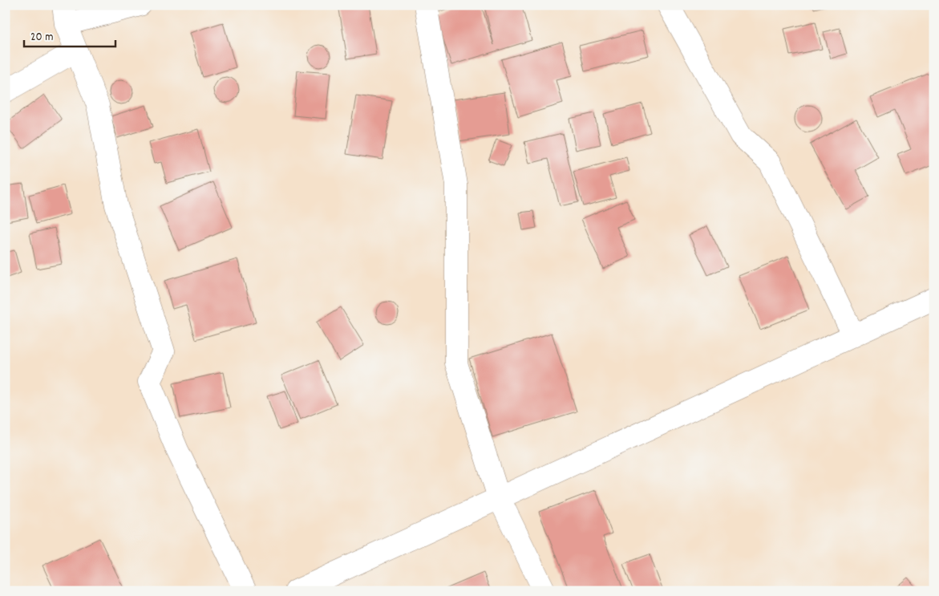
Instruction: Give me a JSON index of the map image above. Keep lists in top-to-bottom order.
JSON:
{
  "scale_bar": "20 m"
}
